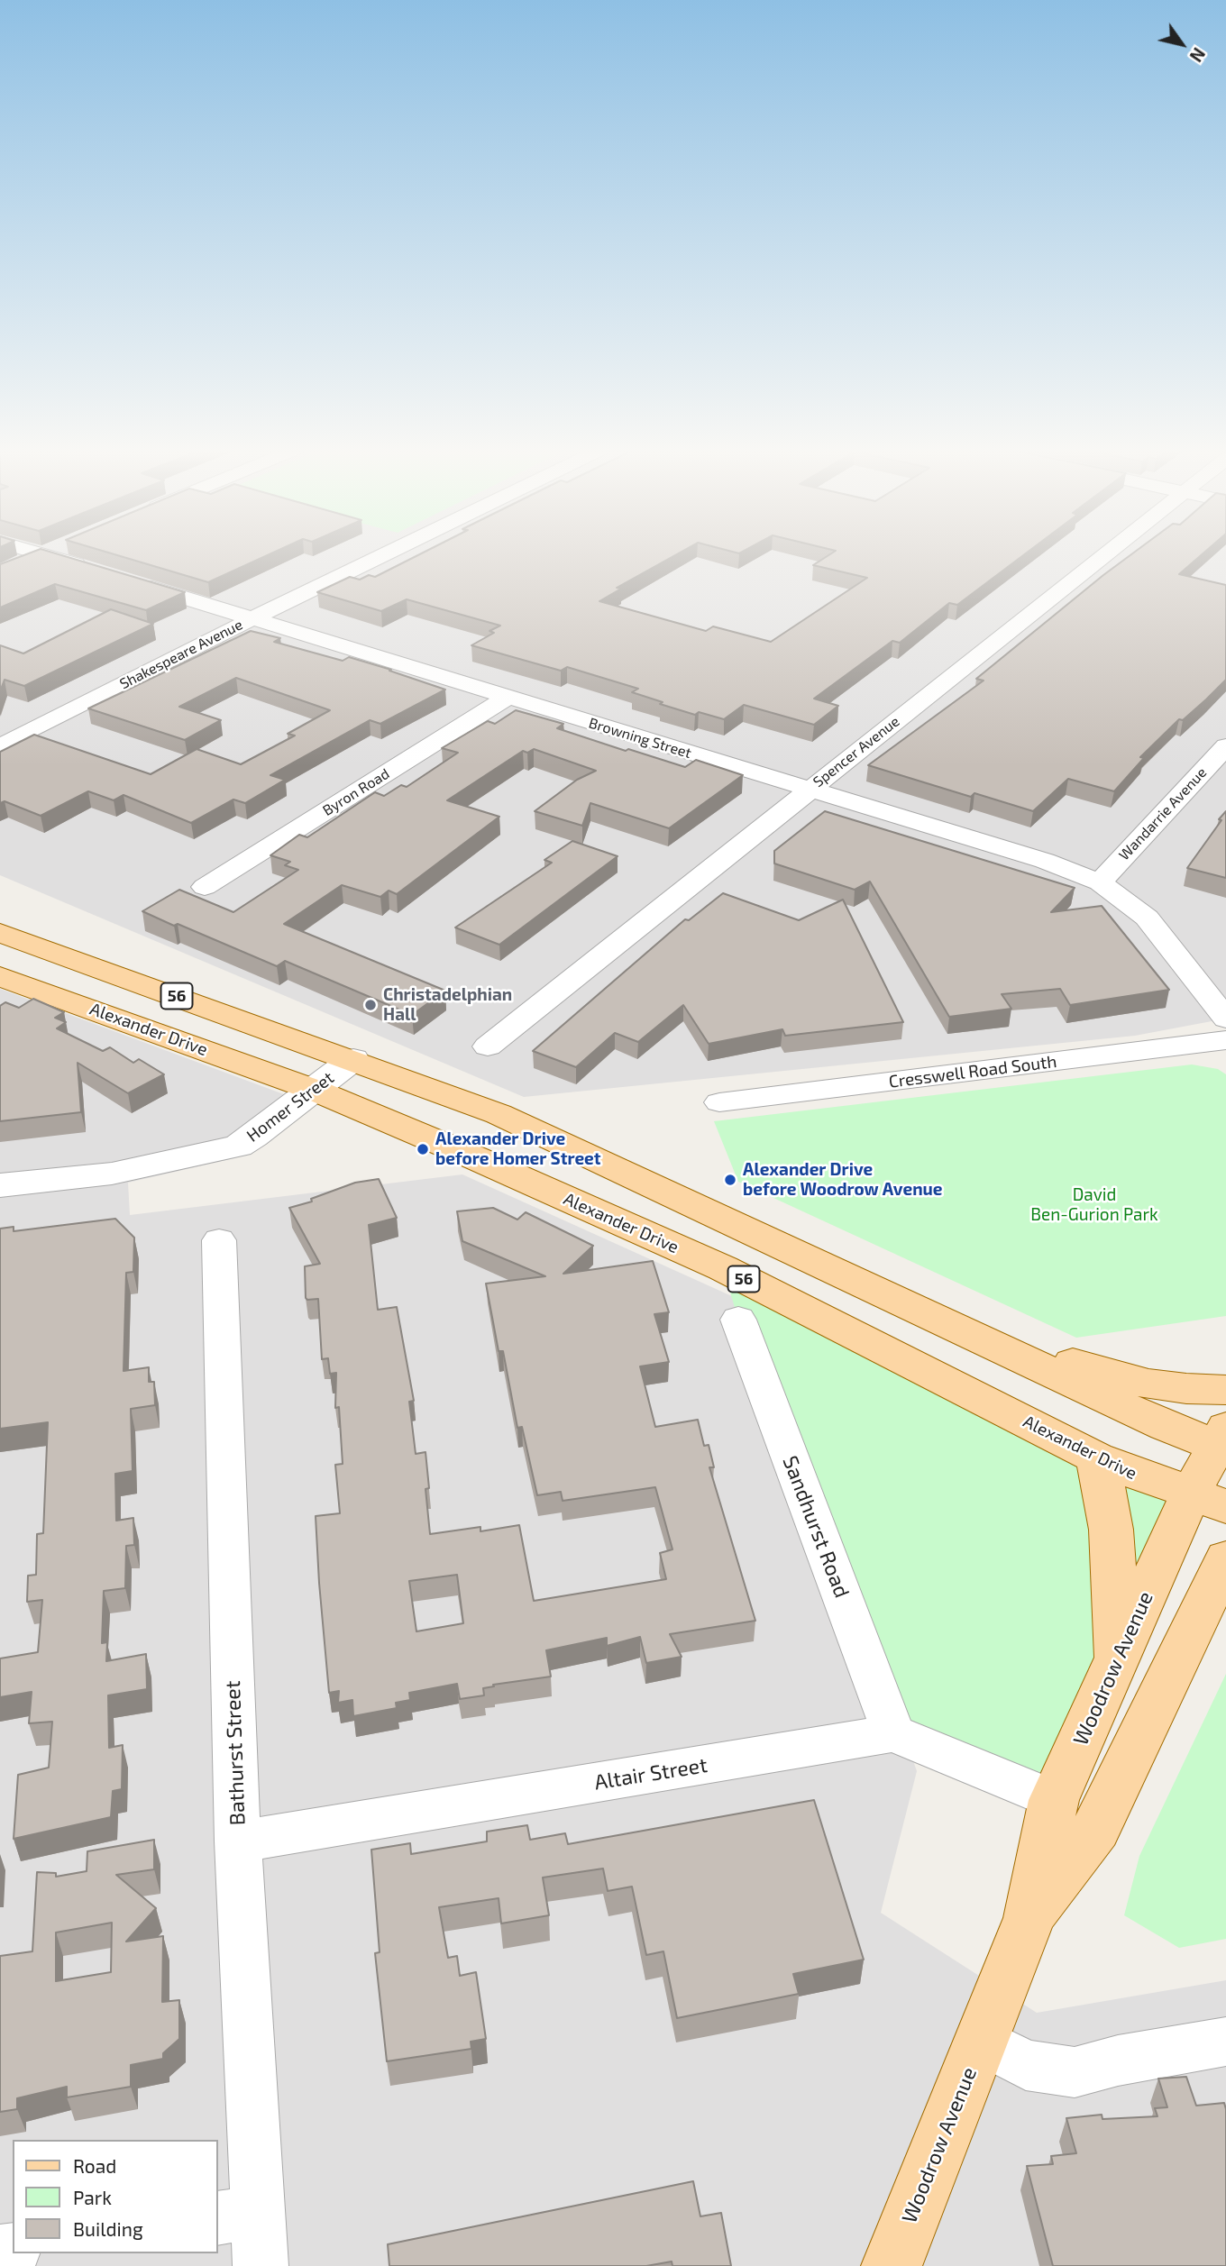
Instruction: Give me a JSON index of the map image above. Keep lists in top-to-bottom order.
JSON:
{
  "streets": {
    "main road": ["56", "Alexander Drive", "Woodrow Avenue"],
    "street": [
      "Shakespeare Avenue",
      "Browning Street",
      "Spencer Avenue",
      "Byron Road",
      "Wandarrie Avenue",
      "Cresswell Road South",
      "Homer Street",
      "Sandhurst Road",
      "Bathurst Street",
      "Altair Street"
    ]
  },
  "crossings": [
    ["Shakespeare Avenue", "Browning Street"],
    ["Browning Street", "Spencer Avenue"],
    ["Browning Street", "Byron Road"],
    ["Browning Street", "Wandarrie Avenue"],
    ["56", "Homer Street"],
    ["56", "Woodrow Avenue"],
    ["Alexander Drive", "Homer Street"],
    ["Alexander Drive", "Woodrow Avenue"],
    ["Sandhurst Road", "Altair Street"],
    ["Bathurst Street", "Altair Street"]
  ],
  "parks": ["David Ben-Gurion Park"],
  "places": ["Christadelphian Hall", "Alexander Drive before Homer Street", "Alexander Drive before Woodrow Avenue"],
  "legend": ["Road", "Park", "Building"],
  "north": "bottom right"
}
